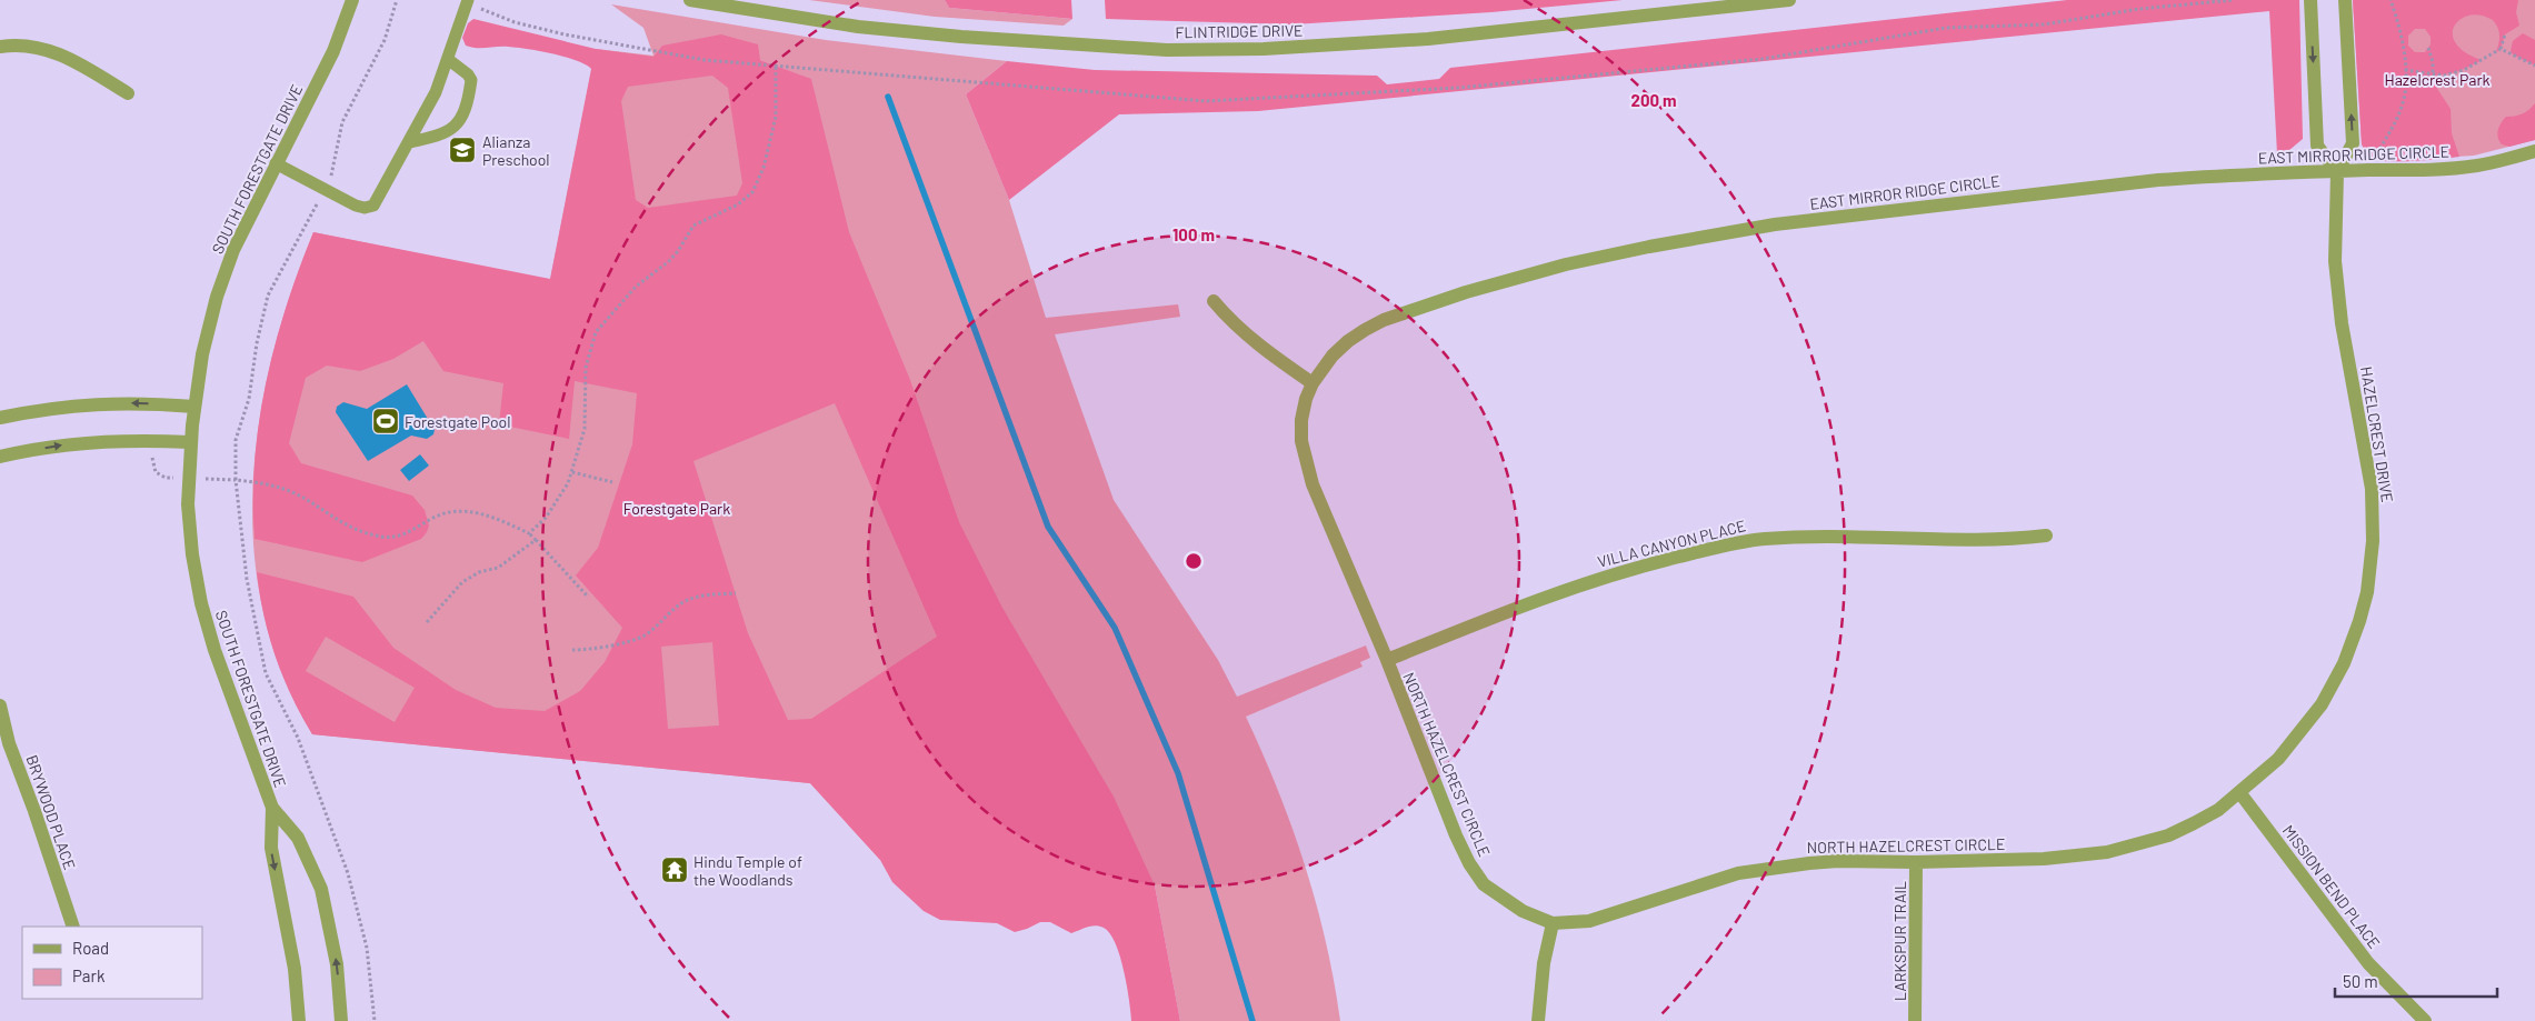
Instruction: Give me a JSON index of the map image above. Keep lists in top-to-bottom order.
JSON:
{
  "streets": {
    "street": [
      "FLINTRIDGE DRIVE",
      "EAST MIRROR RIDGE CIRCLE",
      "SOUTH FORESTGATE DRIVE",
      "HAZELCREST DRIVE",
      "VILLA CANYON PLACE",
      "NORTH HAZELCREST CIRCLE",
      "BRYWOOD PLACE",
      "MISSION BEND PLACE",
      "LARKSPUR TRAIL"
    ]
  },
  "crossings": [
    ["EAST MIRROR RIDGE CIRCLE", "HAZELCREST DRIVE"],
    ["EAST MIRROR RIDGE CIRCLE", "NORTH HAZELCREST CIRCLE"],
    ["HAZELCREST DRIVE", "NORTH HAZELCREST CIRCLE"],
    ["HAZELCREST DRIVE", "MISSION BEND PLACE"],
    ["VILLA CANYON PLACE", "NORTH HAZELCREST CIRCLE"],
    ["NORTH HAZELCREST CIRCLE", "MISSION BEND PLACE"],
    ["NORTH HAZELCREST CIRCLE", "LARKSPUR TRAIL"]
  ],
  "parks": ["Hazelcrest Park", "Forestgate Park"],
  "places": {
    "school or university": ["Alianza Preschool"],
    "sports": ["Forestgate Pool"],
    "temple": ["Hindu Temple of the Woodlands"]
  },
  "legend": ["Road", "Park"],
  "scale_bar": "50 m",
  "rings": ["200 m", "100 m"]
}
